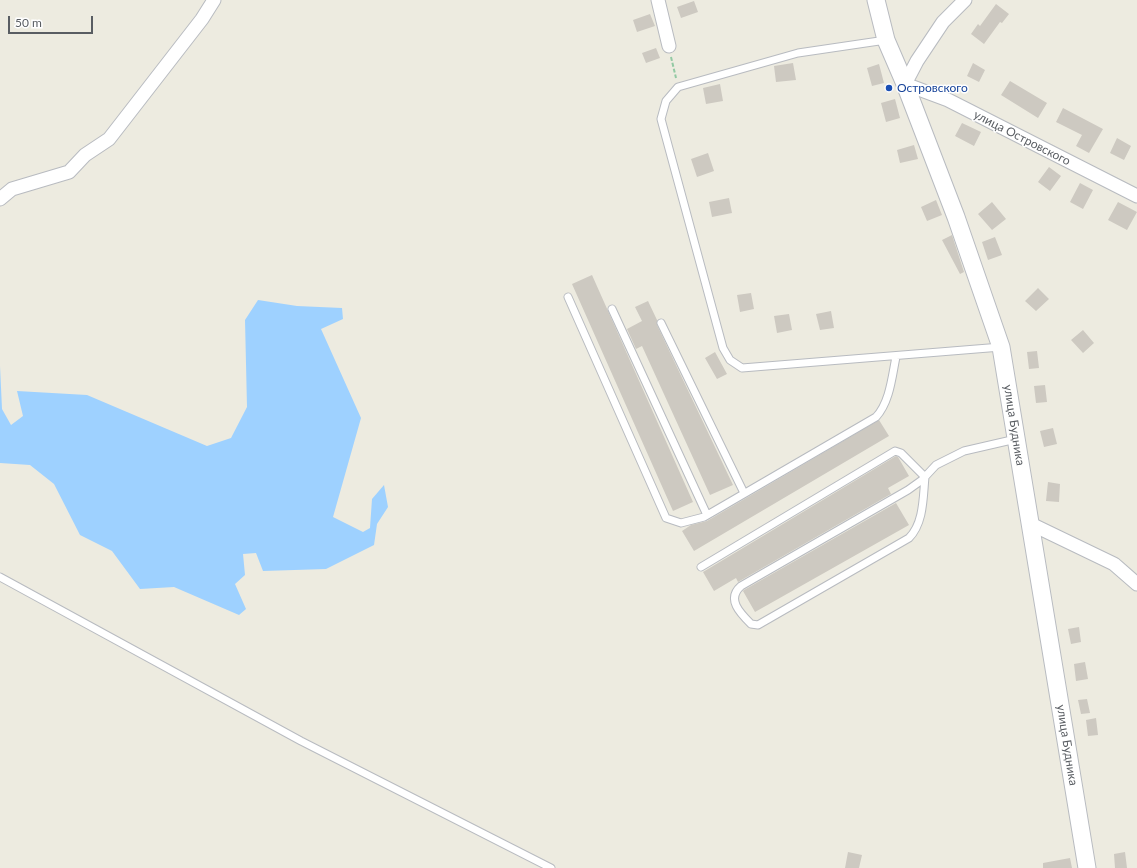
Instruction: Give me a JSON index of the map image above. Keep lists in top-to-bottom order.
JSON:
{
  "streets": {
    "street": ["улица Островского", "улица Будника"]
  },
  "crossings": [
    ["улица Островского", "улица Будника"]
  ],
  "places": ["Островского"],
  "scale_bar": "50 m"
}
